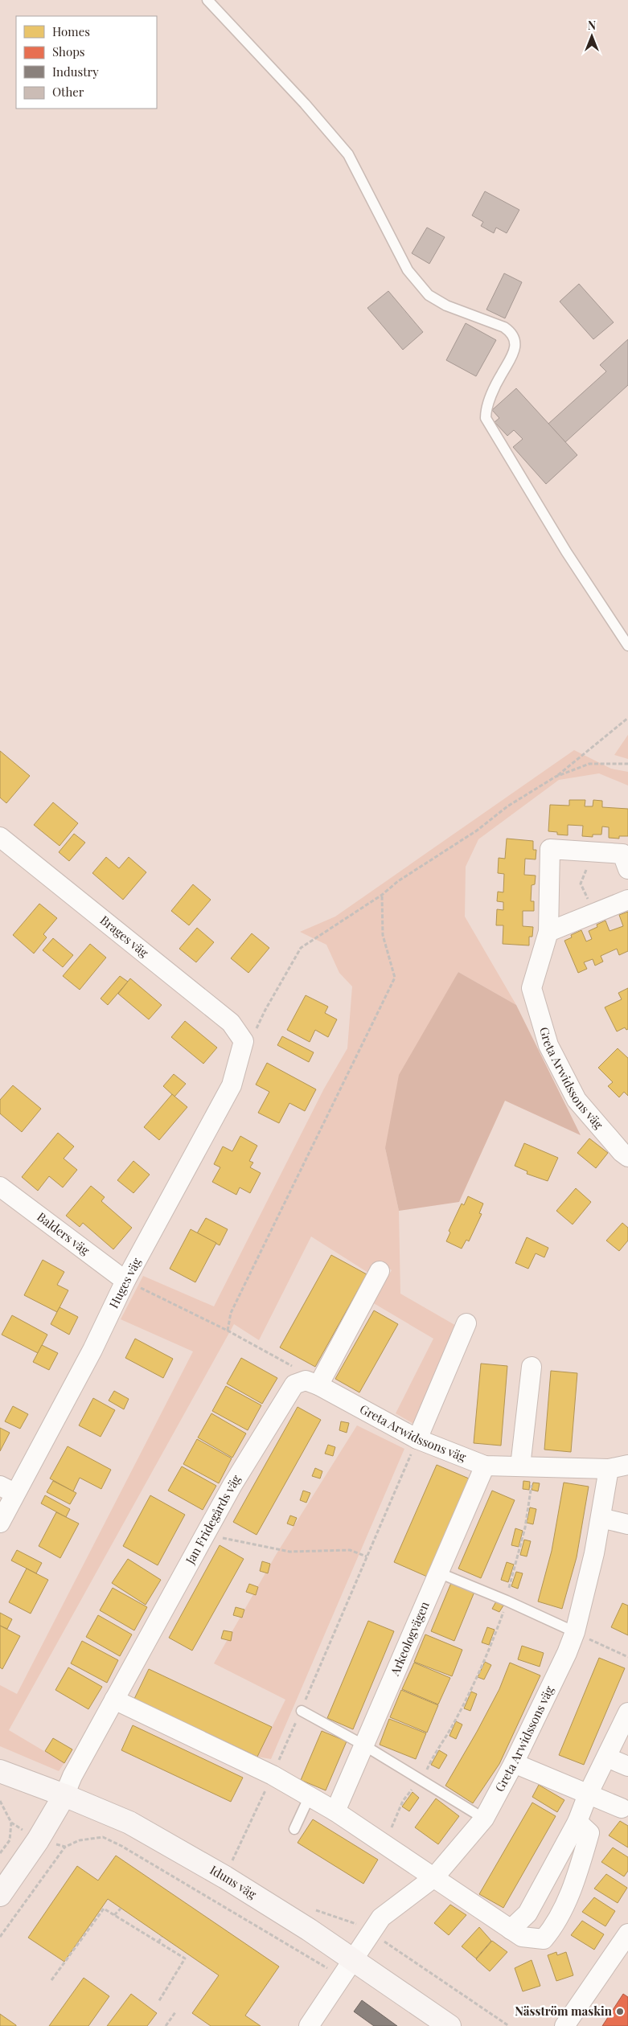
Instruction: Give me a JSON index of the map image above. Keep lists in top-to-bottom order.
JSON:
{
  "streets": {
    "street": [
      "Brages väg",
      "Greta Arwidssons väg",
      "Balders väg",
      "Huges väg",
      "Jan Fridegårds väg",
      "Arkeologvägen",
      "Iduns väg"
    ]
  },
  "crossings": [
    ["Brages väg", "Huges väg"],
    ["Greta Arwidssons väg", "Jan Fridegårds väg"],
    ["Greta Arwidssons väg", "Arkeologvägen"],
    ["Greta Arwidssons väg", "Iduns väg"],
    ["Balders väg", "Huges väg"],
    ["Jan Fridegårds väg", "Iduns väg"]
  ],
  "places": ["Näsström maskin"],
  "legend": [
    "Homes",
    "Shops",
    "Industry",
    "Other"
  ],
  "north": "top"
}
